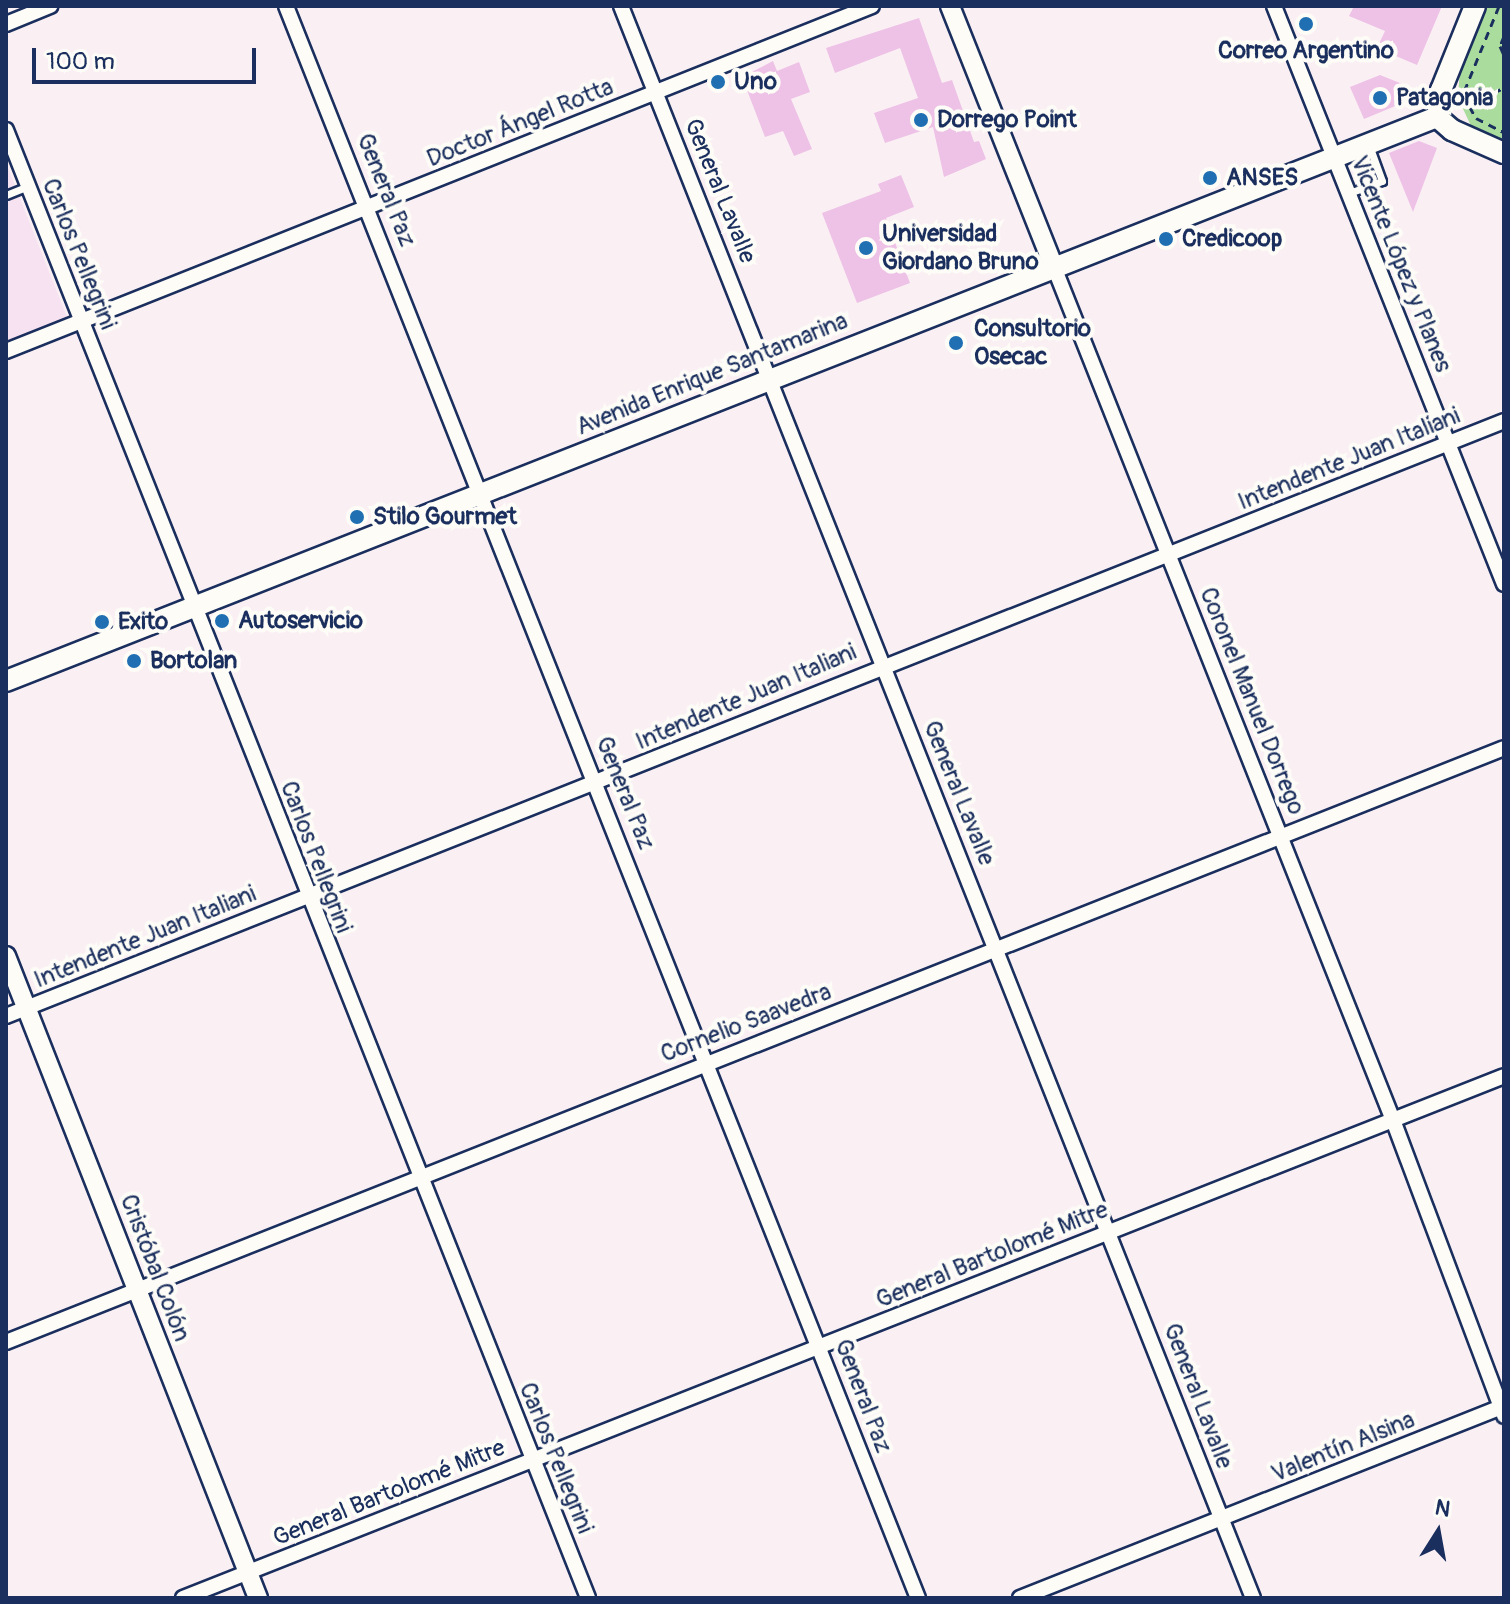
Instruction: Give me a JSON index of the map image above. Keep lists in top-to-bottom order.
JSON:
{
  "streets": {
    "main road": ["Avenida Enrique Santamarina"],
    "street": [
      "Doctor Ángel Rotta",
      "General Paz",
      "General Lavalle",
      "Carlos Pellegrini",
      "Vicente López y Planes",
      "Intendente Juan Italiani",
      "Coronel Manuel Dorrego",
      "Cornelio Saavedra",
      "General Bartolomé Mitre",
      "Cristóbal Colón",
      "Valentín Alsina"
    ]
  },
  "crossings": [
    ["Doctor Ángel Rotta", "General Paz"],
    ["Doctor Ángel Rotta", "General Lavalle"],
    ["Doctor Ángel Rotta", "Carlos Pellegrini"],
    ["General Paz", "Avenida Enrique Santamarina"],
    ["General Paz", "Intendente Juan Italiani"],
    ["General Paz", "Cornelio Saavedra"],
    ["General Paz", "General Bartolomé Mitre"],
    ["General Lavalle", "Avenida Enrique Santamarina"],
    ["General Lavalle", "Intendente Juan Italiani"],
    ["General Lavalle", "Cornelio Saavedra"],
    ["General Lavalle", "General Bartolomé Mitre"],
    ["General Lavalle", "Valentín Alsina"],
    ["Carlos Pellegrini", "Avenida Enrique Santamarina"],
    ["Carlos Pellegrini", "Intendente Juan Italiani"],
    ["Carlos Pellegrini", "Cornelio Saavedra"],
    ["Carlos Pellegrini", "General Bartolomé Mitre"],
    ["Vicente López y Planes", "Avenida Enrique Santamarina"],
    ["Vicente López y Planes", "Intendente Juan Italiani"],
    ["Avenida Enrique Santamarina", "Coronel Manuel Dorrego"],
    ["Intendente Juan Italiani", "Coronel Manuel Dorrego"],
    ["Intendente Juan Italiani", "Cristóbal Colón"],
    ["Coronel Manuel Dorrego", "Cornelio Saavedra"],
    ["Coronel Manuel Dorrego", "General Bartolomé Mitre"],
    ["Coronel Manuel Dorrego", "Valentín Alsina"],
    ["Cornelio Saavedra", "Cristóbal Colón"],
    ["General Bartolomé Mitre", "Cristóbal Colón"]
  ],
  "places": [
    "Correo Argentino",
    "Uno",
    "Patagonia",
    "Dorrego Point",
    "ANSES",
    "Credicoop",
    "Universidad Giordano Bruno",
    "Consultorio Osecac",
    "Stilo Gourmet",
    "Autoservicio",
    "Exito",
    "Bortolan"
  ],
  "scale_bar": "100 m",
  "north": "top"
}
